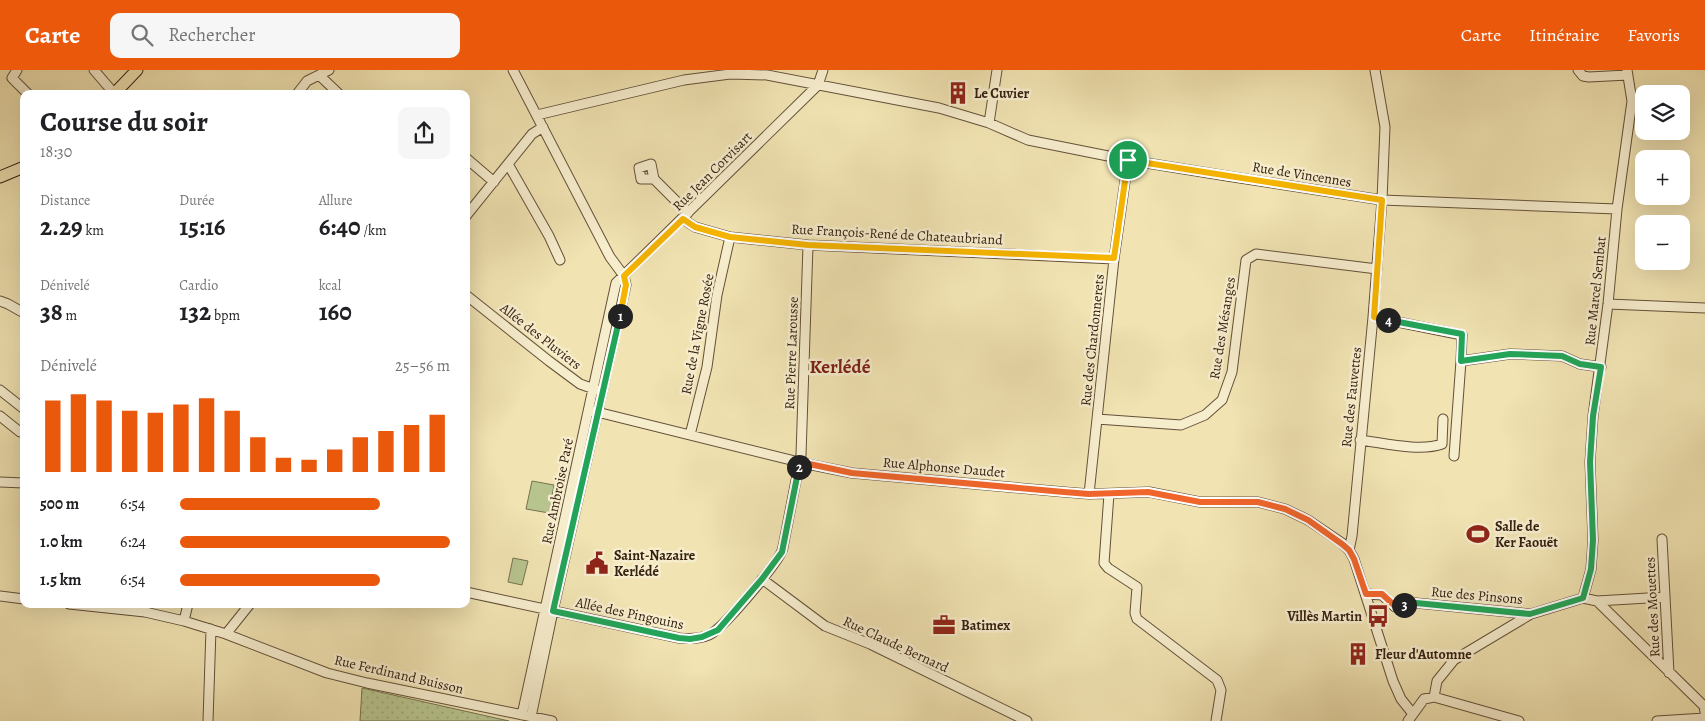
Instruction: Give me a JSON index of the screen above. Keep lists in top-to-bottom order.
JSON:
{
  "streets": {
    "street": [
      "Rue Jean Corvisart",
      "Rue de Vincennes",
      "Rue François-René de Chateaubriand",
      "Rue Marcel Sembat",
      "Rue des Mésanges",
      "Rue de la Vigne Rosée",
      "Allée des Pluviers",
      "Rue des Chardonnerets",
      "Rue Pierre Larousse",
      "Rue des Fauvettes",
      "Rue Alphonse Daudet",
      "Rue Ambroise Paré",
      "Rue des Pinsons",
      "Rue des Mouettes",
      "Allée des Pingouins",
      "Rue Claude Bernard",
      "Rue Ferdinand Buisson"
    ]
  },
  "crossings": [
    ["Rue Jean Corvisart", "Rue de Vincennes"],
    ["Rue Jean Corvisart", "Rue François-René de Chateaubriand"],
    ["Rue Jean Corvisart", "Rue Ambroise Paré"],
    ["Rue de Vincennes", "Rue Marcel Sembat"],
    ["Rue de Vincennes", "Rue des Chardonnerets"],
    ["Rue de Vincennes", "Rue des Fauvettes"],
    ["Rue François-René de Chateaubriand", "Rue de la Vigne Rosée"],
    ["Rue François-René de Chateaubriand", "Rue des Chardonnerets"],
    ["Rue François-René de Chateaubriand", "Rue Pierre Larousse"],
    ["Rue des Mésanges", "Rue des Chardonnerets"],
    ["Rue des Mésanges", "Rue des Fauvettes"],
    ["Rue de la Vigne Rosée", "Rue Alphonse Daudet"],
    ["Allée des Pluviers", "Rue Ambroise Paré"],
    ["Rue des Chardonnerets", "Rue Alphonse Daudet"],
    ["Rue Pierre Larousse", "Rue Alphonse Daudet"],
    ["Rue Pierre Larousse", "Allée des Pingouins"],
    ["Rue des Fauvettes", "Rue Alphonse Daudet"],
    ["Rue Alphonse Daudet", "Rue Ambroise Paré"],
    ["Rue Alphonse Daudet", "Allée des Pingouins"],
    ["Rue Ambroise Paré", "Allée des Pingouins"],
    ["Rue Ambroise Paré", "Rue Ferdinand Buisson"],
    ["Allée des Pingouins", "Rue Claude Bernard"]
  ],
  "districts": ["Kerlédé"],
  "places": {
    "building": ["Le Cuvier", "Fleur d'Automne"],
    "sports": ["Salle de Ker Faouët"],
    "public building": ["Saint-Nazaire Kerlédé"],
    "bus stop": ["Villès Martin"],
    "office": ["Batimex"]
  },
  "page": {
    "header": "Carte",
    "search": "Rechercher",
    "nav": ["Carte", "Itinéraire", "Favoris"],
    "map_buttons": ["+", "−"],
    "heading": ["Course du soir", "18:30"],
    "stats": [
      ["Distance", "2.29 km"],
      ["Durée", "15:16"],
      ["Allure", "6:40 /km"],
      ["Dénivelé", "38 m"],
      ["Cardio", "132 bpm"],
      ["kcal", "160"]
    ],
    "pins": [
      "1",
      "4",
      "2",
      "3"
    ],
    "chart": ["Dénivelé", "25–56 m"],
    "list": [
      {
        "name": "500 m",
        "note": "6:54"
      },
      {
        "name": "1.0 km",
        "note": "6:24"
      },
      {
        "name": "1.5 km",
        "note": "6:54"
      }
    ]
  }
}
